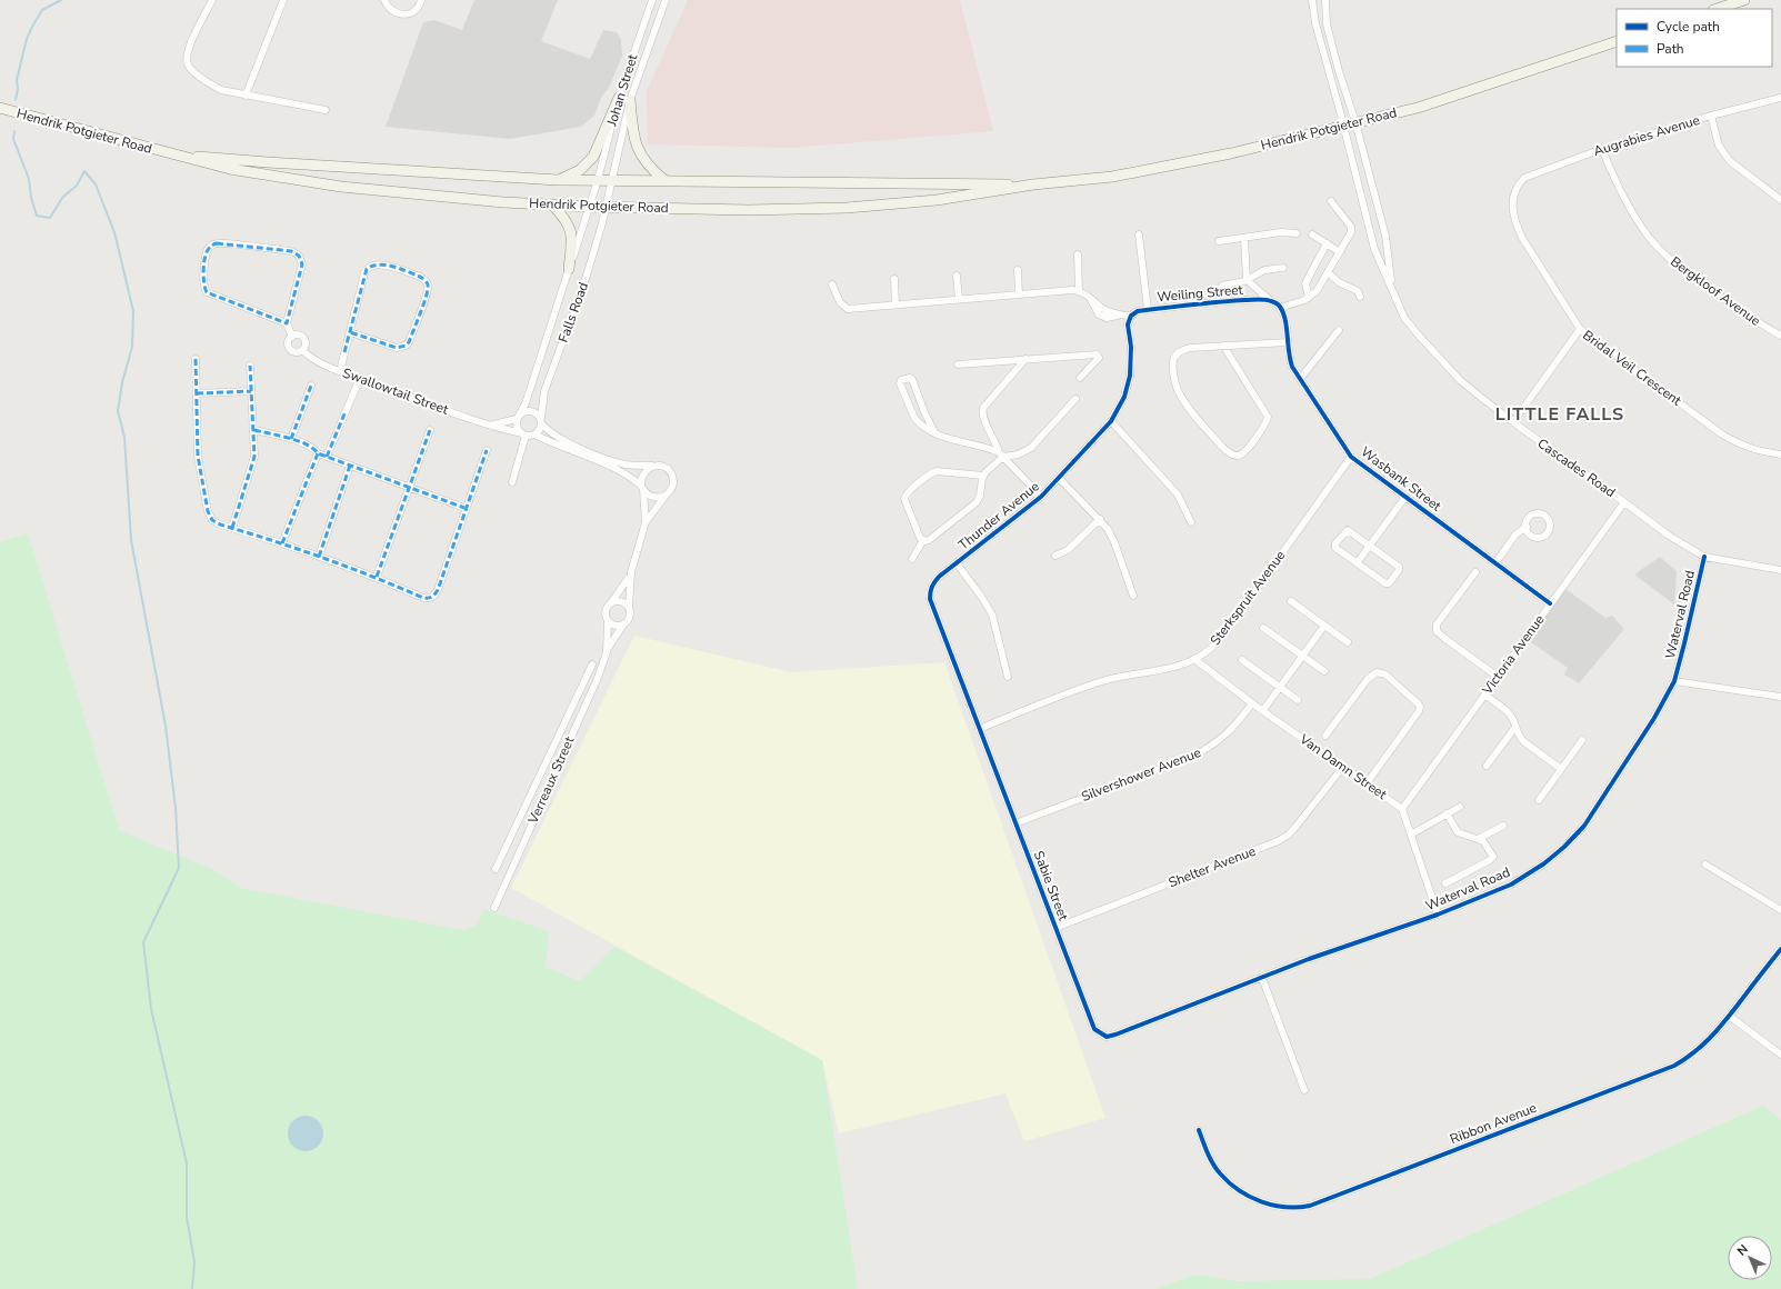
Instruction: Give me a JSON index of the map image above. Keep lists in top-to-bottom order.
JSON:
{
  "streets": {
    "main road": ["Hendrik Potgieter Road"],
    "street": [
      "Johan Street",
      "Augrabies Avenue",
      "Bergkloof Avenue",
      "Weiling Street",
      "Falls Road",
      "Bridal Veil Crescent",
      "Swallowtail Street",
      "Cascades Road",
      "Wasbank Street",
      "Thunder Avenue",
      "Sterkspruit Avenue",
      "Waterval Road",
      "Victoria Avenue",
      "Van Damn Street",
      "Silvershower Avenue",
      "Verreaux Street",
      "Shelter Avenue",
      "Sabie Street",
      "Ribbon Avenue"
    ]
  },
  "crossings": [
    ["Johan Street", "Hendrik Potgieter Road"],
    ["Johan Street", "Falls Road"],
    ["Hendrik Potgieter Road", "Falls Road"],
    ["Hendrik Potgieter Road", "Cascades Road"],
    ["Augrabies Avenue", "Bergkloof Avenue"],
    ["Augrabies Avenue", "Bridal Veil Crescent"],
    ["Weiling Street", "Thunder Avenue"],
    ["Falls Road", "Swallowtail Street"],
    ["Cascades Road", "Waterval Road"],
    ["Cascades Road", "Victoria Avenue"],
    ["Wasbank Street", "Sterkspruit Avenue"],
    ["Wasbank Street", "Victoria Avenue"],
    ["Thunder Avenue", "Sterkspruit Avenue"],
    ["Thunder Avenue", "Sabie Street"],
    ["Sterkspruit Avenue", "Van Damn Street"],
    ["Sterkspruit Avenue", "Sabie Street"],
    ["Waterval Road", "Sabie Street"],
    ["Victoria Avenue", "Van Damn Street"],
    ["Van Damn Street", "Silvershower Avenue"],
    ["Van Damn Street", "Shelter Avenue"],
    ["Silvershower Avenue", "Sabie Street"],
    ["Shelter Avenue", "Sabie Street"]
  ],
  "districts": ["LITTLE FALLS"],
  "legend": ["Cycle path", "Path"],
  "north": "top left"
}
